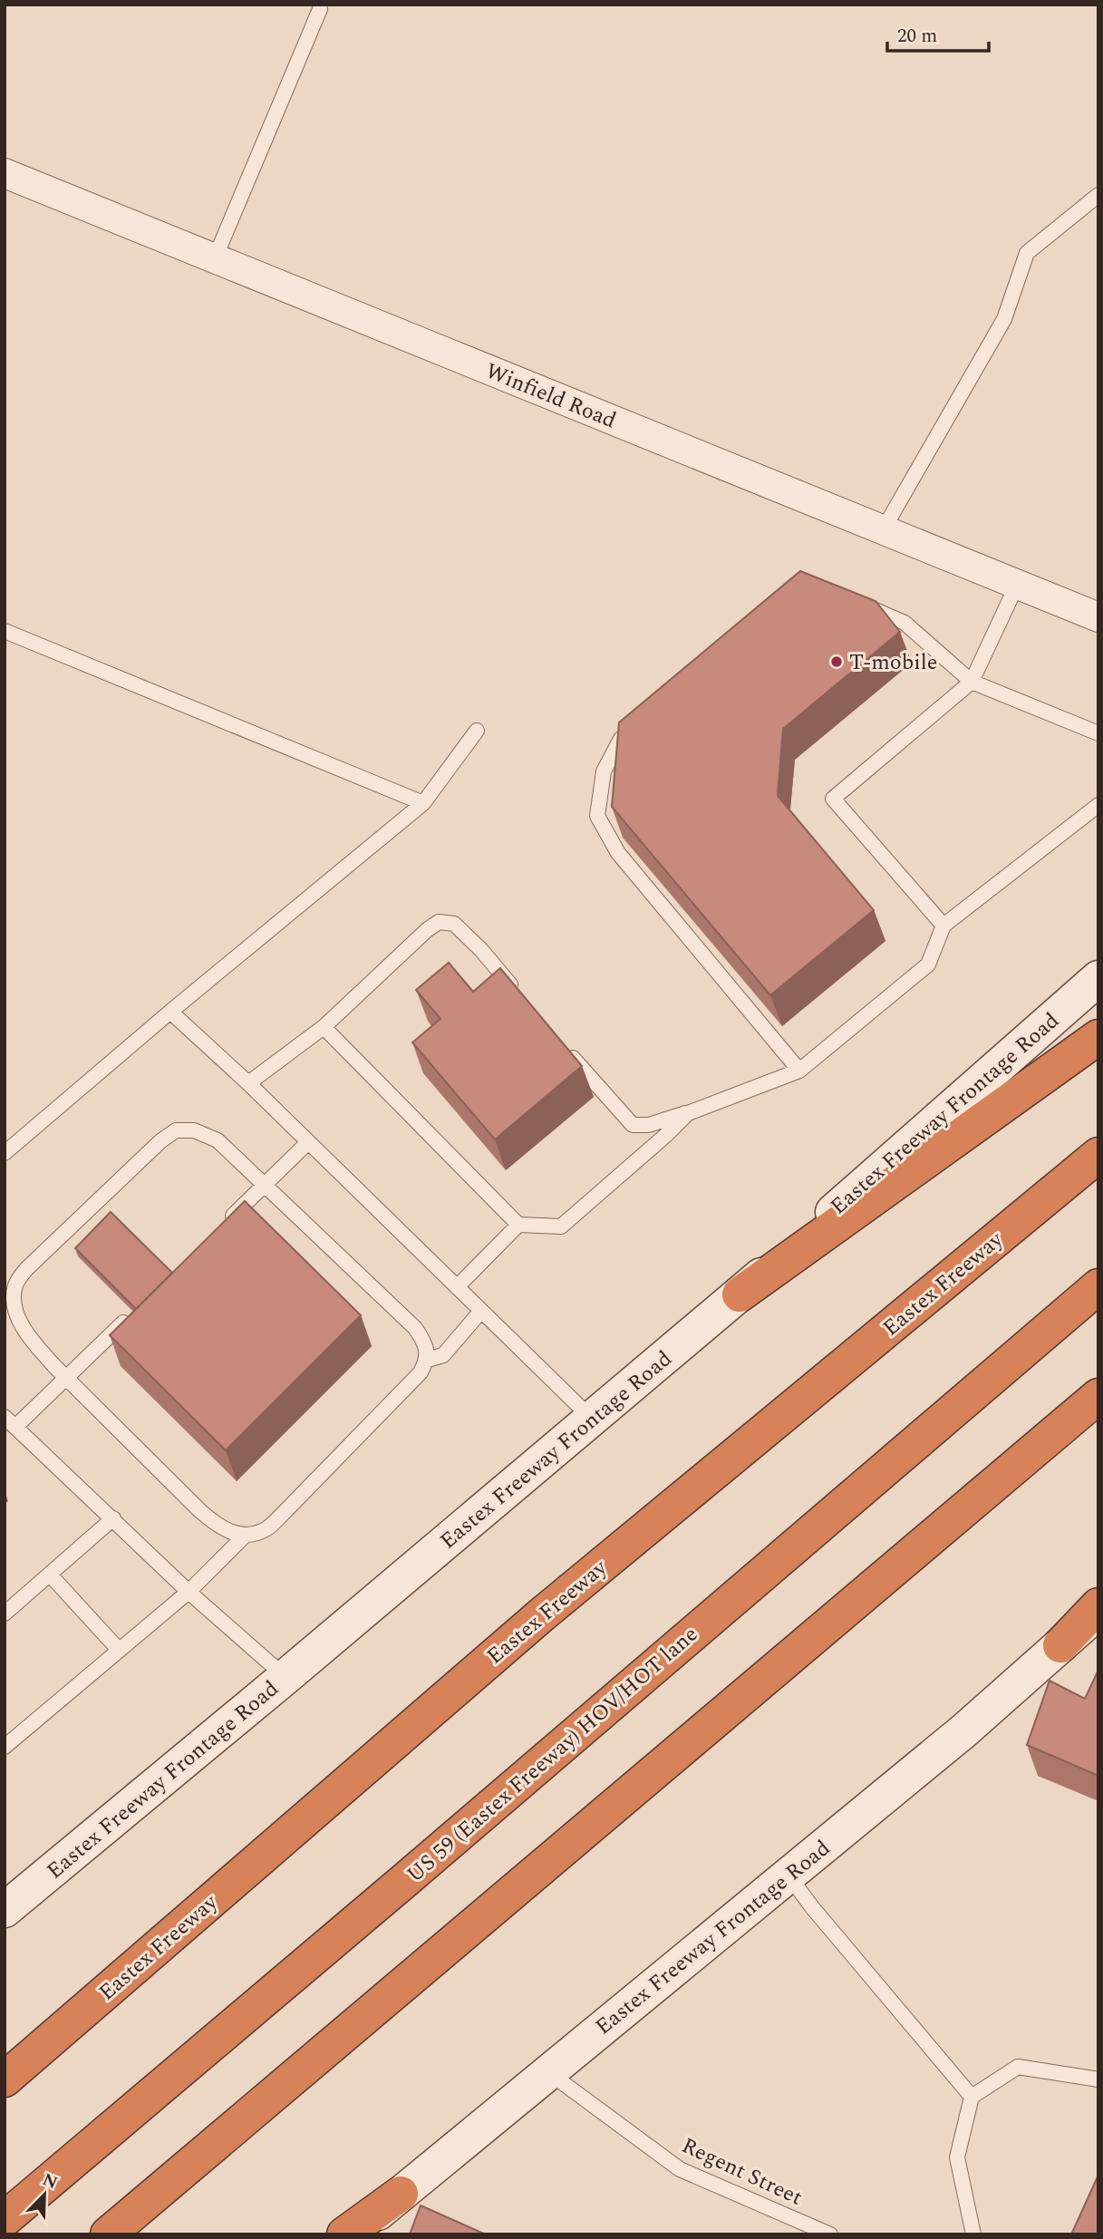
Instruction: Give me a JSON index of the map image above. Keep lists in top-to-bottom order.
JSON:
{
  "streets": {
    "highway": ["Eastex Freeway", "US 59 (Eastex Freeway) HOV/HOT lane"],
    "main road": ["Eastex Freeway Frontage Road"],
    "street": ["Winfield Road"],
    "lane": ["Regent Street"]
  },
  "crossings": [
    ["Eastex Freeway Frontage Road", "Regent Street"]
  ],
  "places": ["T-mobile"],
  "scale_bar": "20 m",
  "north": "top right"
}
